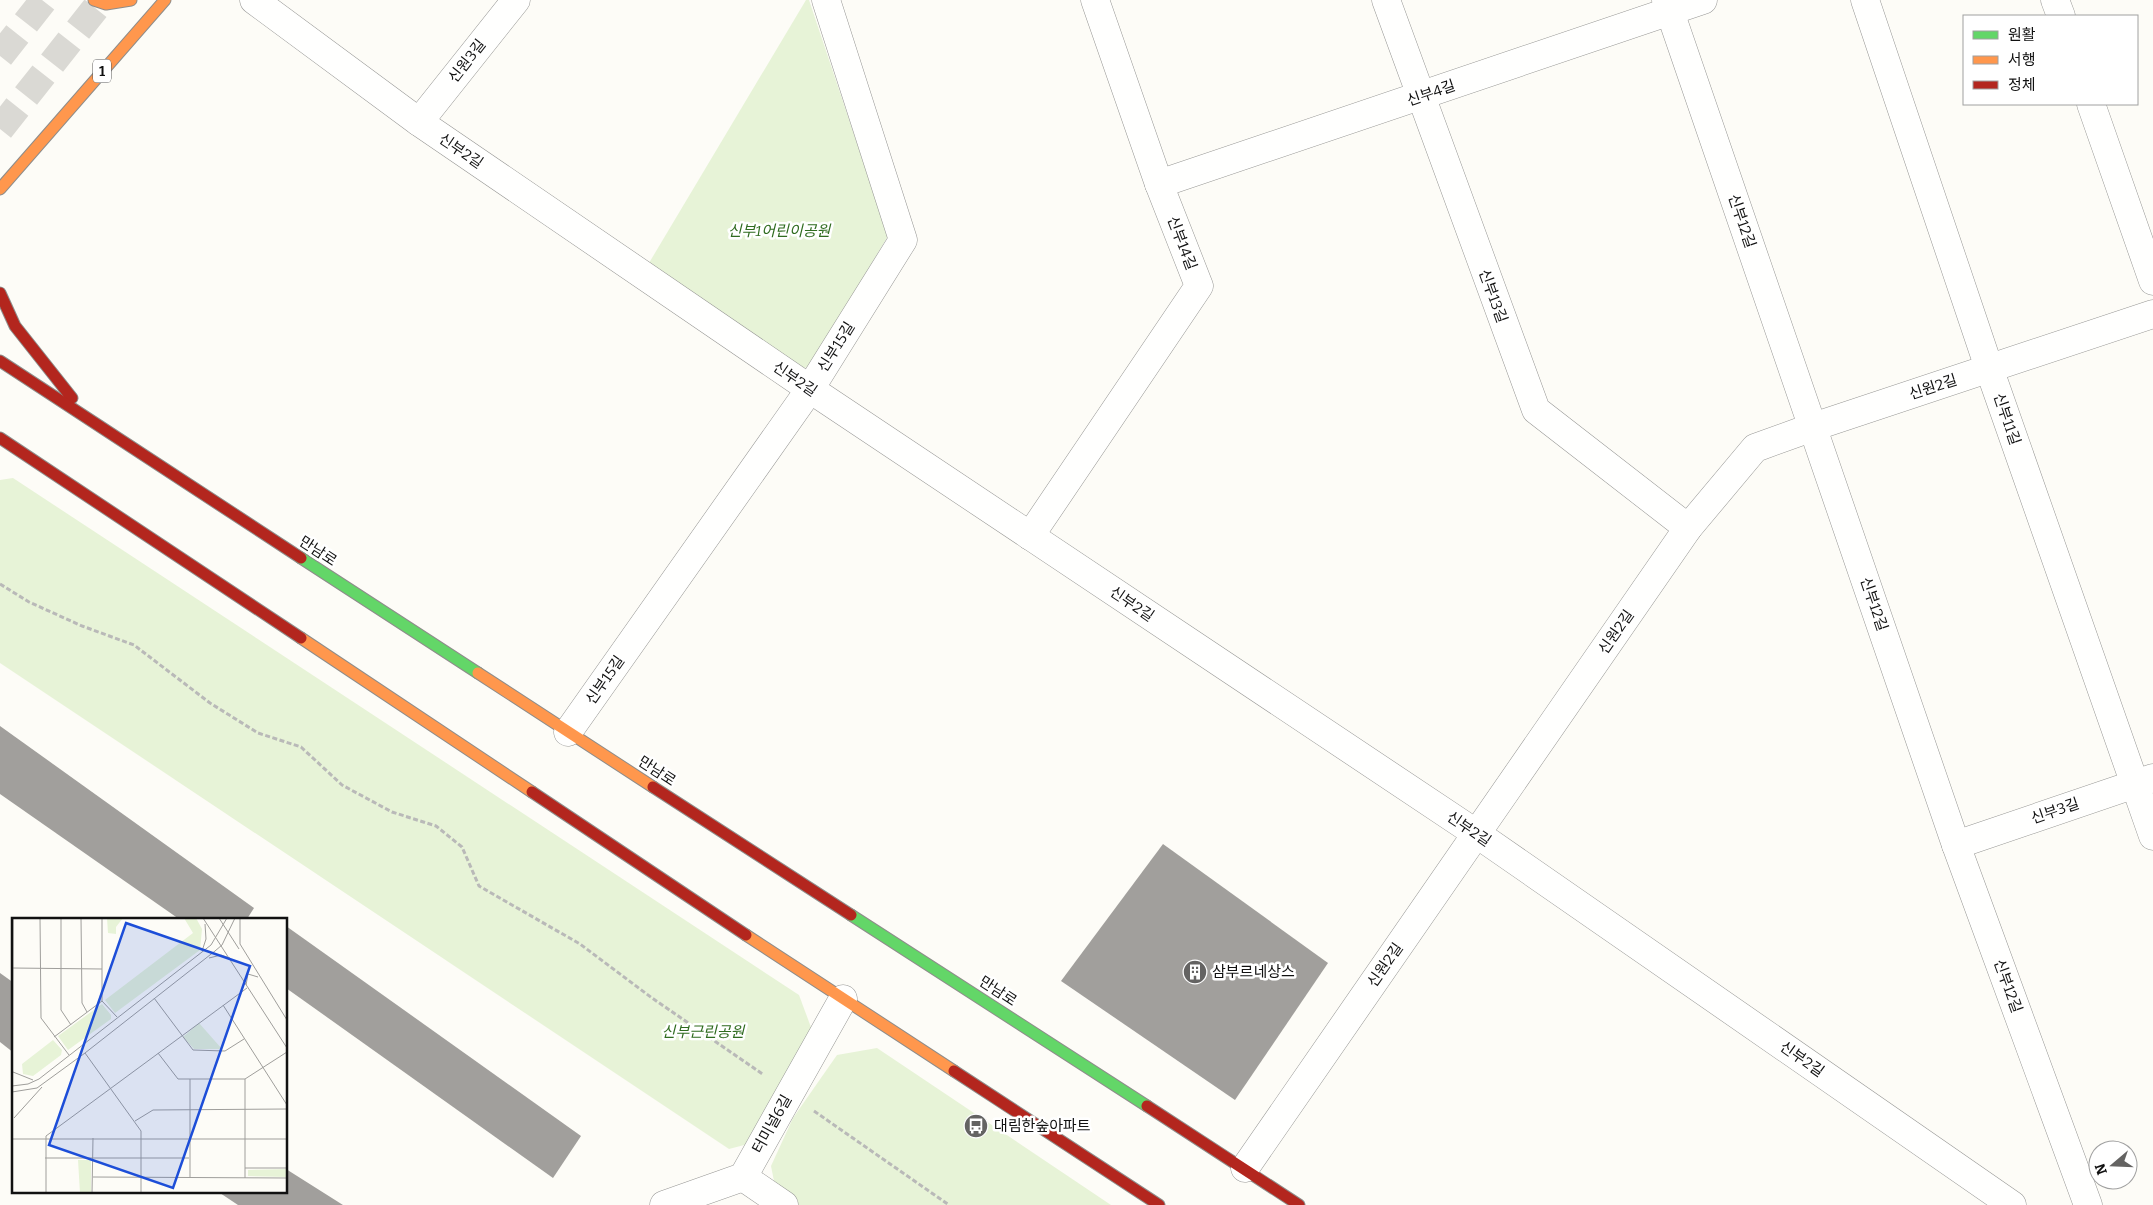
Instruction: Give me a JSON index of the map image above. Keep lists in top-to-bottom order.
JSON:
{
  "streets": {
    "main road": ["1", "만남로"],
    "street": [
      "신원3길",
      "신부4길",
      "신부2길",
      "신부12길",
      "신부14길",
      "신부13길",
      "신부15길",
      "신원2길",
      "신부11길",
      "신부3길",
      "터미널6길"
    ]
  },
  "crossings": [
    ["신원3길", "신부2길"],
    ["신부4길", "신부12길"],
    ["신부4길", "신부14길"],
    ["신부4길", "신부13길"],
    ["신부2길", "신부14길"],
    ["신부2길", "신부15길"],
    ["신부2길", "신원2길"],
    ["신부12길", "신원2길"],
    ["신부12길", "신부3길"],
    ["신부13길", "신원2길"],
    ["신부15길", "만남로"],
    ["신원2길", "신부11길"],
    ["신원2길", "만남로"],
    ["신부11길", "신부3길"]
  ],
  "parks": ["신부1어린이공원", "신부근린공원"],
  "places": {
    "building": ["삼부르네상스"],
    "bus stop": ["대림한숲아파트"]
  },
  "legend": ["원활", "서행", "정체"],
  "north": "left"
}
